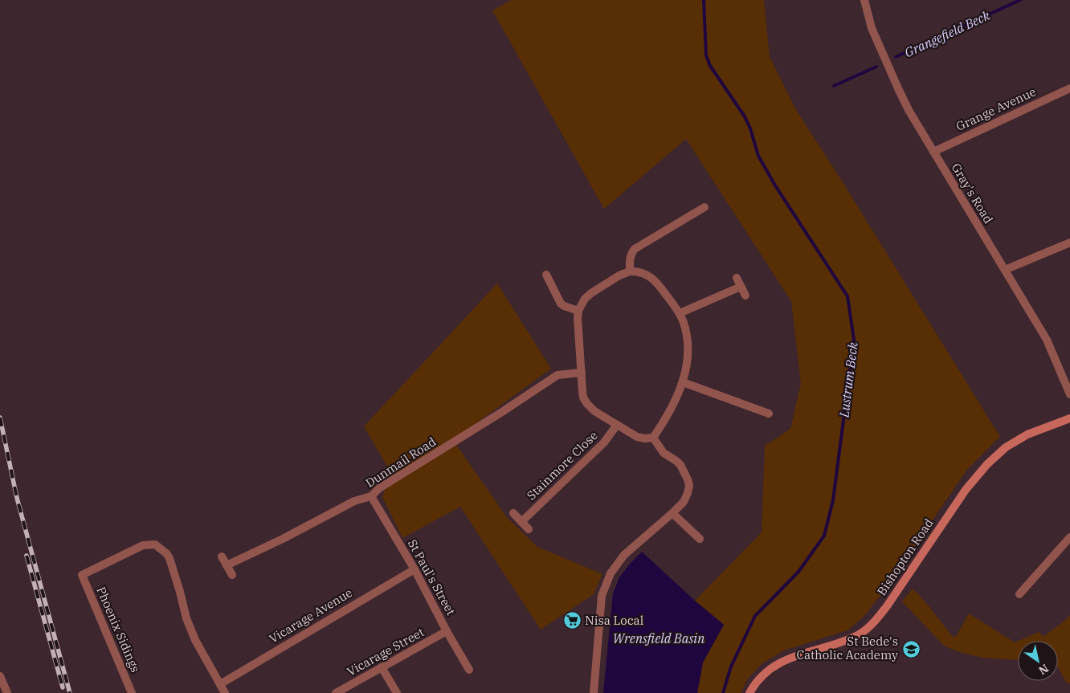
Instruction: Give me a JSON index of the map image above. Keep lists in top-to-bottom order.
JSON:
{
  "streets": {
    "street": [
      "Grange Avenue",
      "Gray's Road",
      "Dunmail Road",
      "Stainmore Close",
      "Bishopton Road",
      "St Paul's Street",
      "Vicarage Avenue",
      "Phoenix Sidings",
      "Vicarage Street"
    ]
  },
  "crossings": [
    ["Grange Avenue", "Gray's Road"],
    ["Dunmail Road", "Stainmore Close"],
    ["Dunmail Road", "St Paul's Street"],
    ["St Paul's Street", "Vicarage Avenue"],
    ["St Paul's Street", "Vicarage Street"],
    ["Vicarage Avenue", "Phoenix Sidings"]
  ],
  "water": ["Grangefield Beck", "Lustrum Beck", "Wrensfield Basin"],
  "places": {
    "supermarket": ["Nisa Local"],
    "school or university": ["St Bede's Catholic Academy"]
  },
  "north": "bottom right"
}
